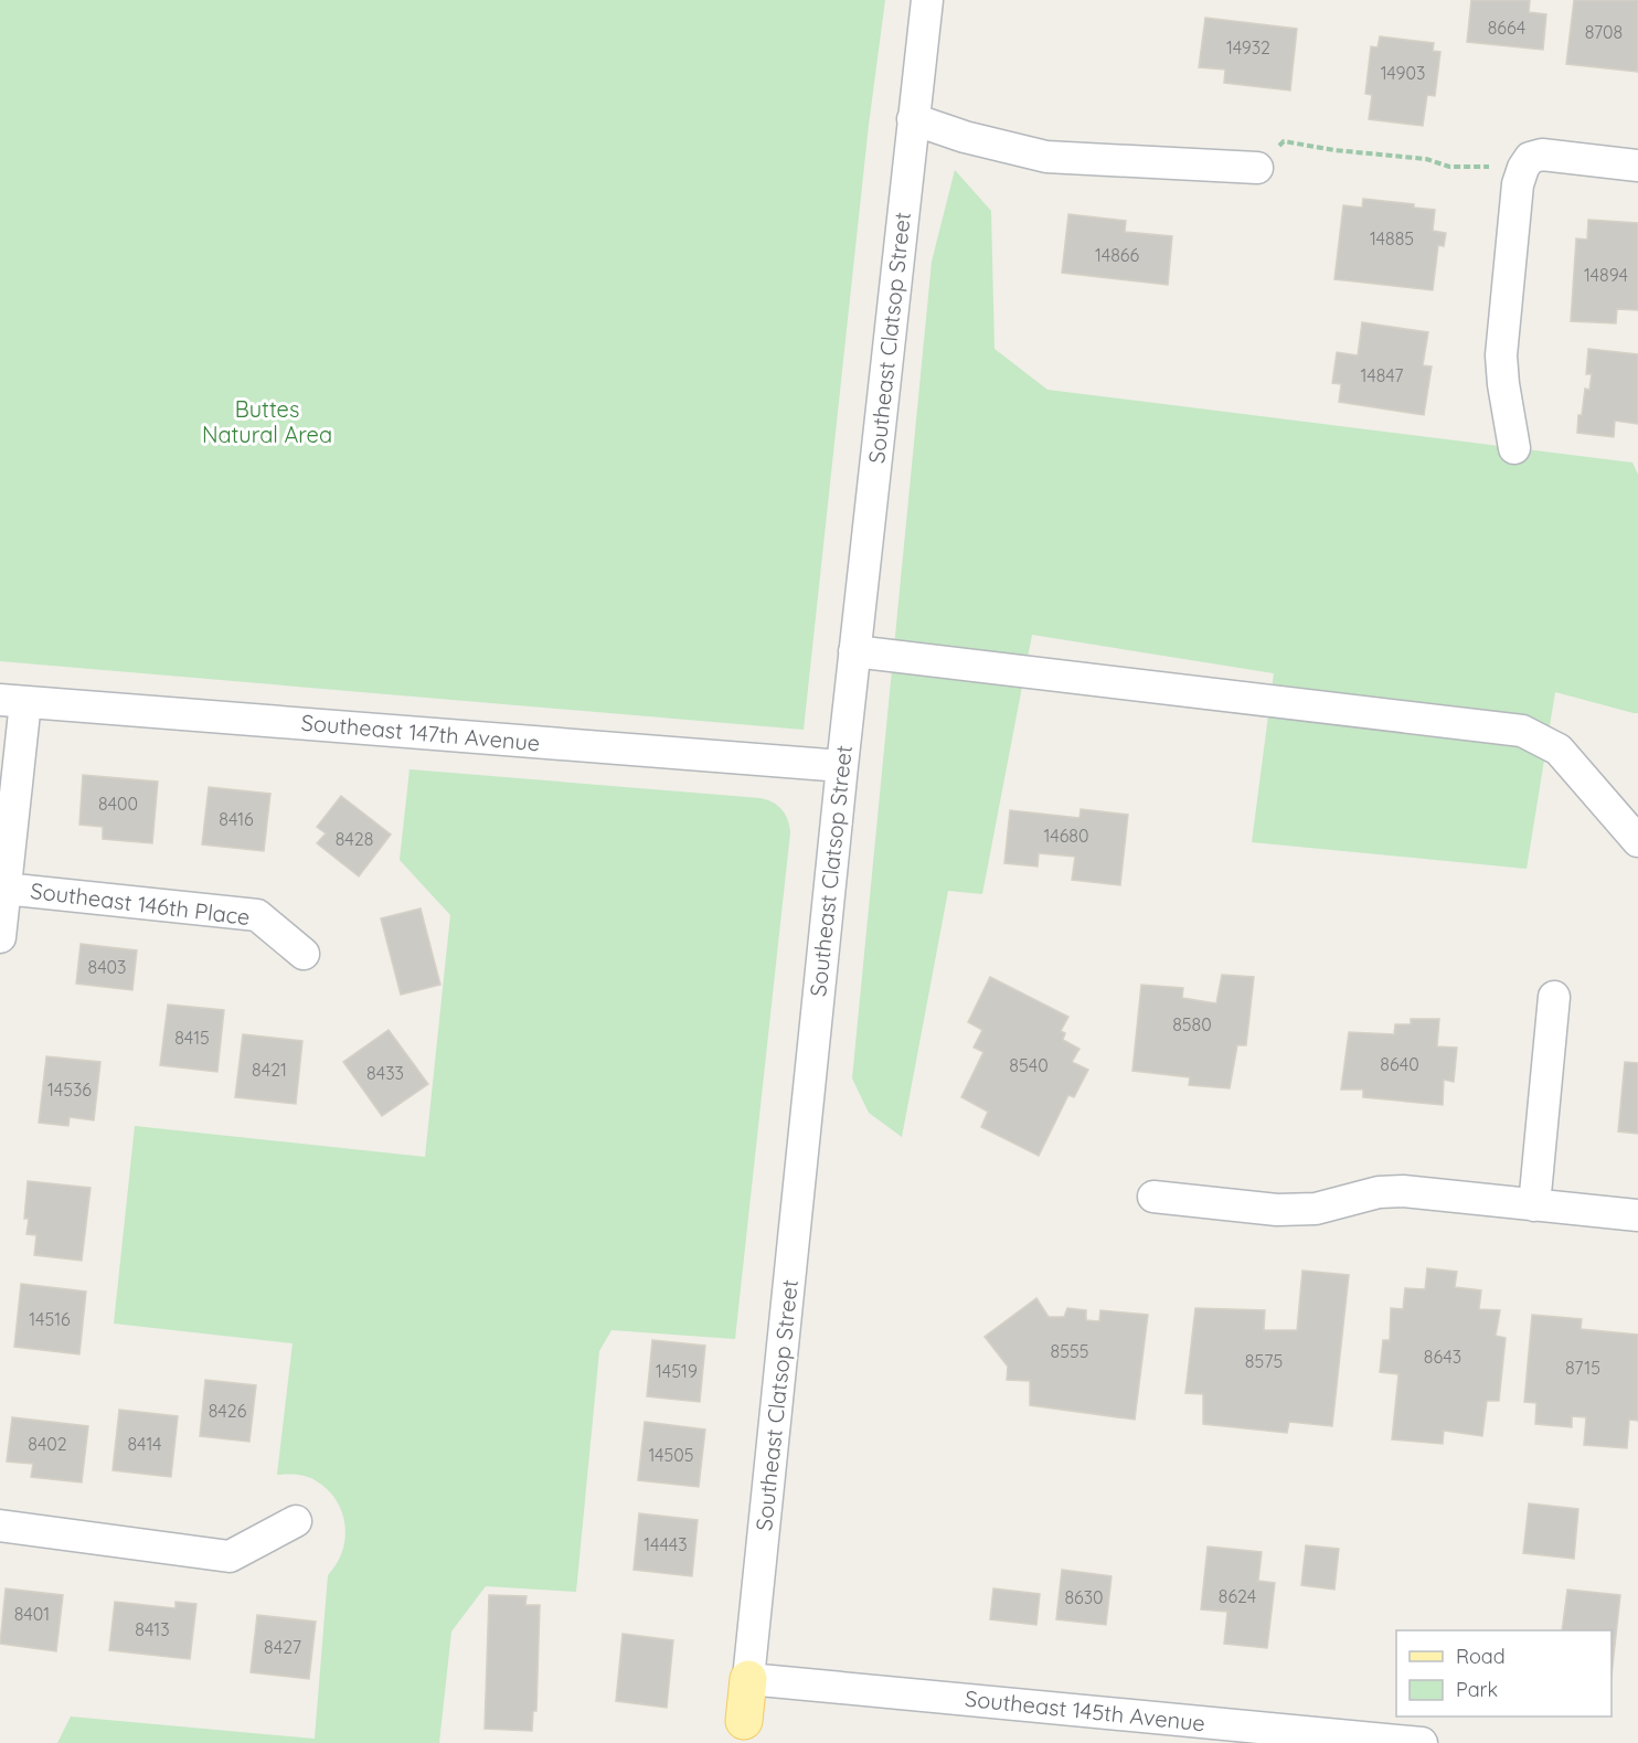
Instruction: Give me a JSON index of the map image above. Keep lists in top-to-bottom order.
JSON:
{
  "streets": {
    "main road": ["Southeast Clatsop Street"],
    "street": ["Southeast 147th Avenue", "Southeast 146th Place", "Southeast 145th Avenue"]
  },
  "crossings": [
    ["Southeast Clatsop Street", "Southeast 147th Avenue"],
    ["Southeast Clatsop Street", "Southeast 145th Avenue"]
  ],
  "parks": ["Buttes Natural Area"],
  "house_numbers": [
    "8664",
    "8708",
    "14932",
    "14903",
    "14885",
    "14866",
    "14894",
    "14847",
    "8400",
    "8416",
    "14680",
    "8428",
    "8403",
    "8580",
    "8415",
    "8640",
    "8540",
    "8421",
    "8433",
    "14536",
    "14516",
    "8555",
    "8643",
    "8575",
    "8715",
    "14519",
    "8426",
    "8402",
    "8414",
    "14505",
    "14443",
    "8624",
    "8630",
    "8401",
    "8413",
    "8427"
  ],
  "legend": ["Road", "Park"]
}
